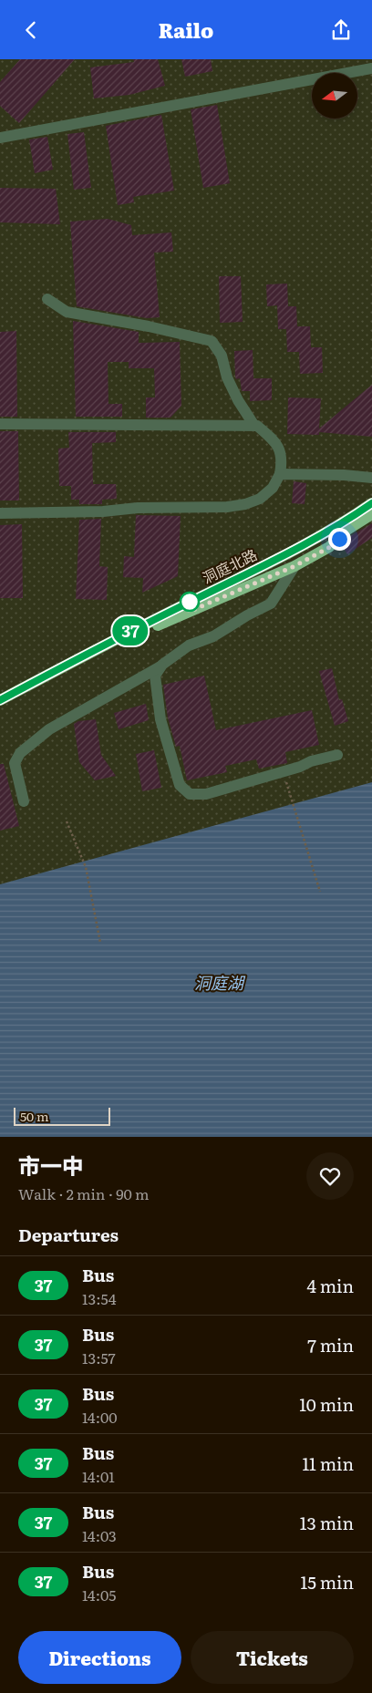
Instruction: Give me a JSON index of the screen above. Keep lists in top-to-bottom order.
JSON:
{
  "streets": {
    "main road": ["洞庭北路"]
  },
  "water": ["洞庭湖"],
  "lines": ["bus line 37"],
  "scale_bar": "50 m",
  "north": "left",
  "page": {
    "header": "Railo",
    "on_map": "37",
    "scale": "50 m",
    "heading": [
      ["市一中", "Walk · 2 min · 90 m"],
      "Departures"
    ],
    "list": [
      {
        "mark": "37",
        "name": "Bus",
        "note": "13:54",
        "value": "4 min"
      },
      {
        "mark": "37",
        "name": "Bus",
        "note": "13:57",
        "value": "7 min"
      },
      {
        "mark": "37",
        "name": "Bus",
        "note": "14:00",
        "value": "10 min"
      },
      {
        "mark": "37",
        "name": "Bus",
        "note": "14:01",
        "value": "11 min"
      },
      {
        "mark": "37",
        "name": "Bus",
        "note": "14:03",
        "value": "13 min"
      },
      {
        "mark": "37",
        "name": "Bus",
        "note": "14:05",
        "value": "15 min"
      }
    ],
    "buttons": ["Directions", "Tickets"]
  }
}
